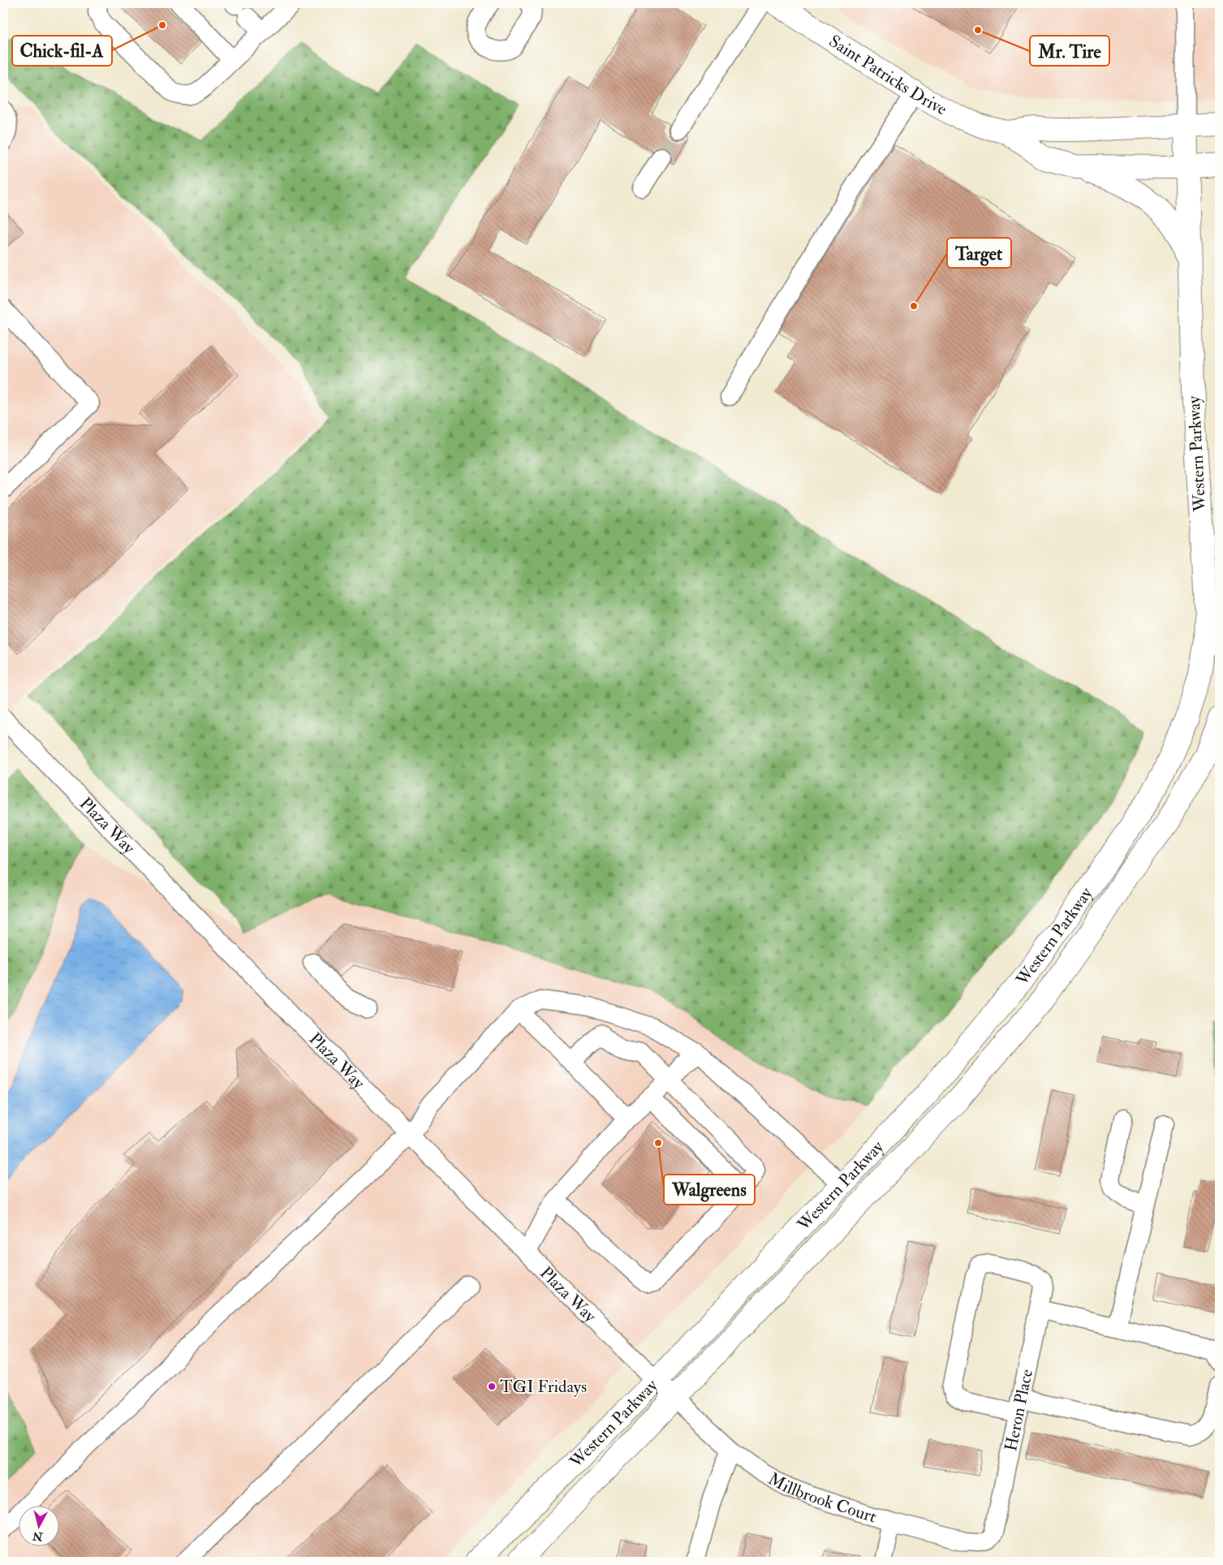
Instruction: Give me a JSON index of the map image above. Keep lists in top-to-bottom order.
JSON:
{
  "streets": {
    "main road": ["Saint Patricks Drive", "Western Parkway"],
    "street": ["Plaza Way", "Heron Place", "Millbrook Court"]
  },
  "crossings": [
    ["Saint Patricks Drive", "Western Parkway"],
    ["Western Parkway", "Plaza Way"],
    ["Western Parkway", "Millbrook Court"],
    ["Plaza Way", "Millbrook Court"],
    ["Heron Place", "Millbrook Court"]
  ],
  "places": [
    "Chick-fil-A",
    "Mr. Tire",
    "Target",
    "Walgreens",
    "TGI Fridays"
  ],
  "north": "bottom"
}
